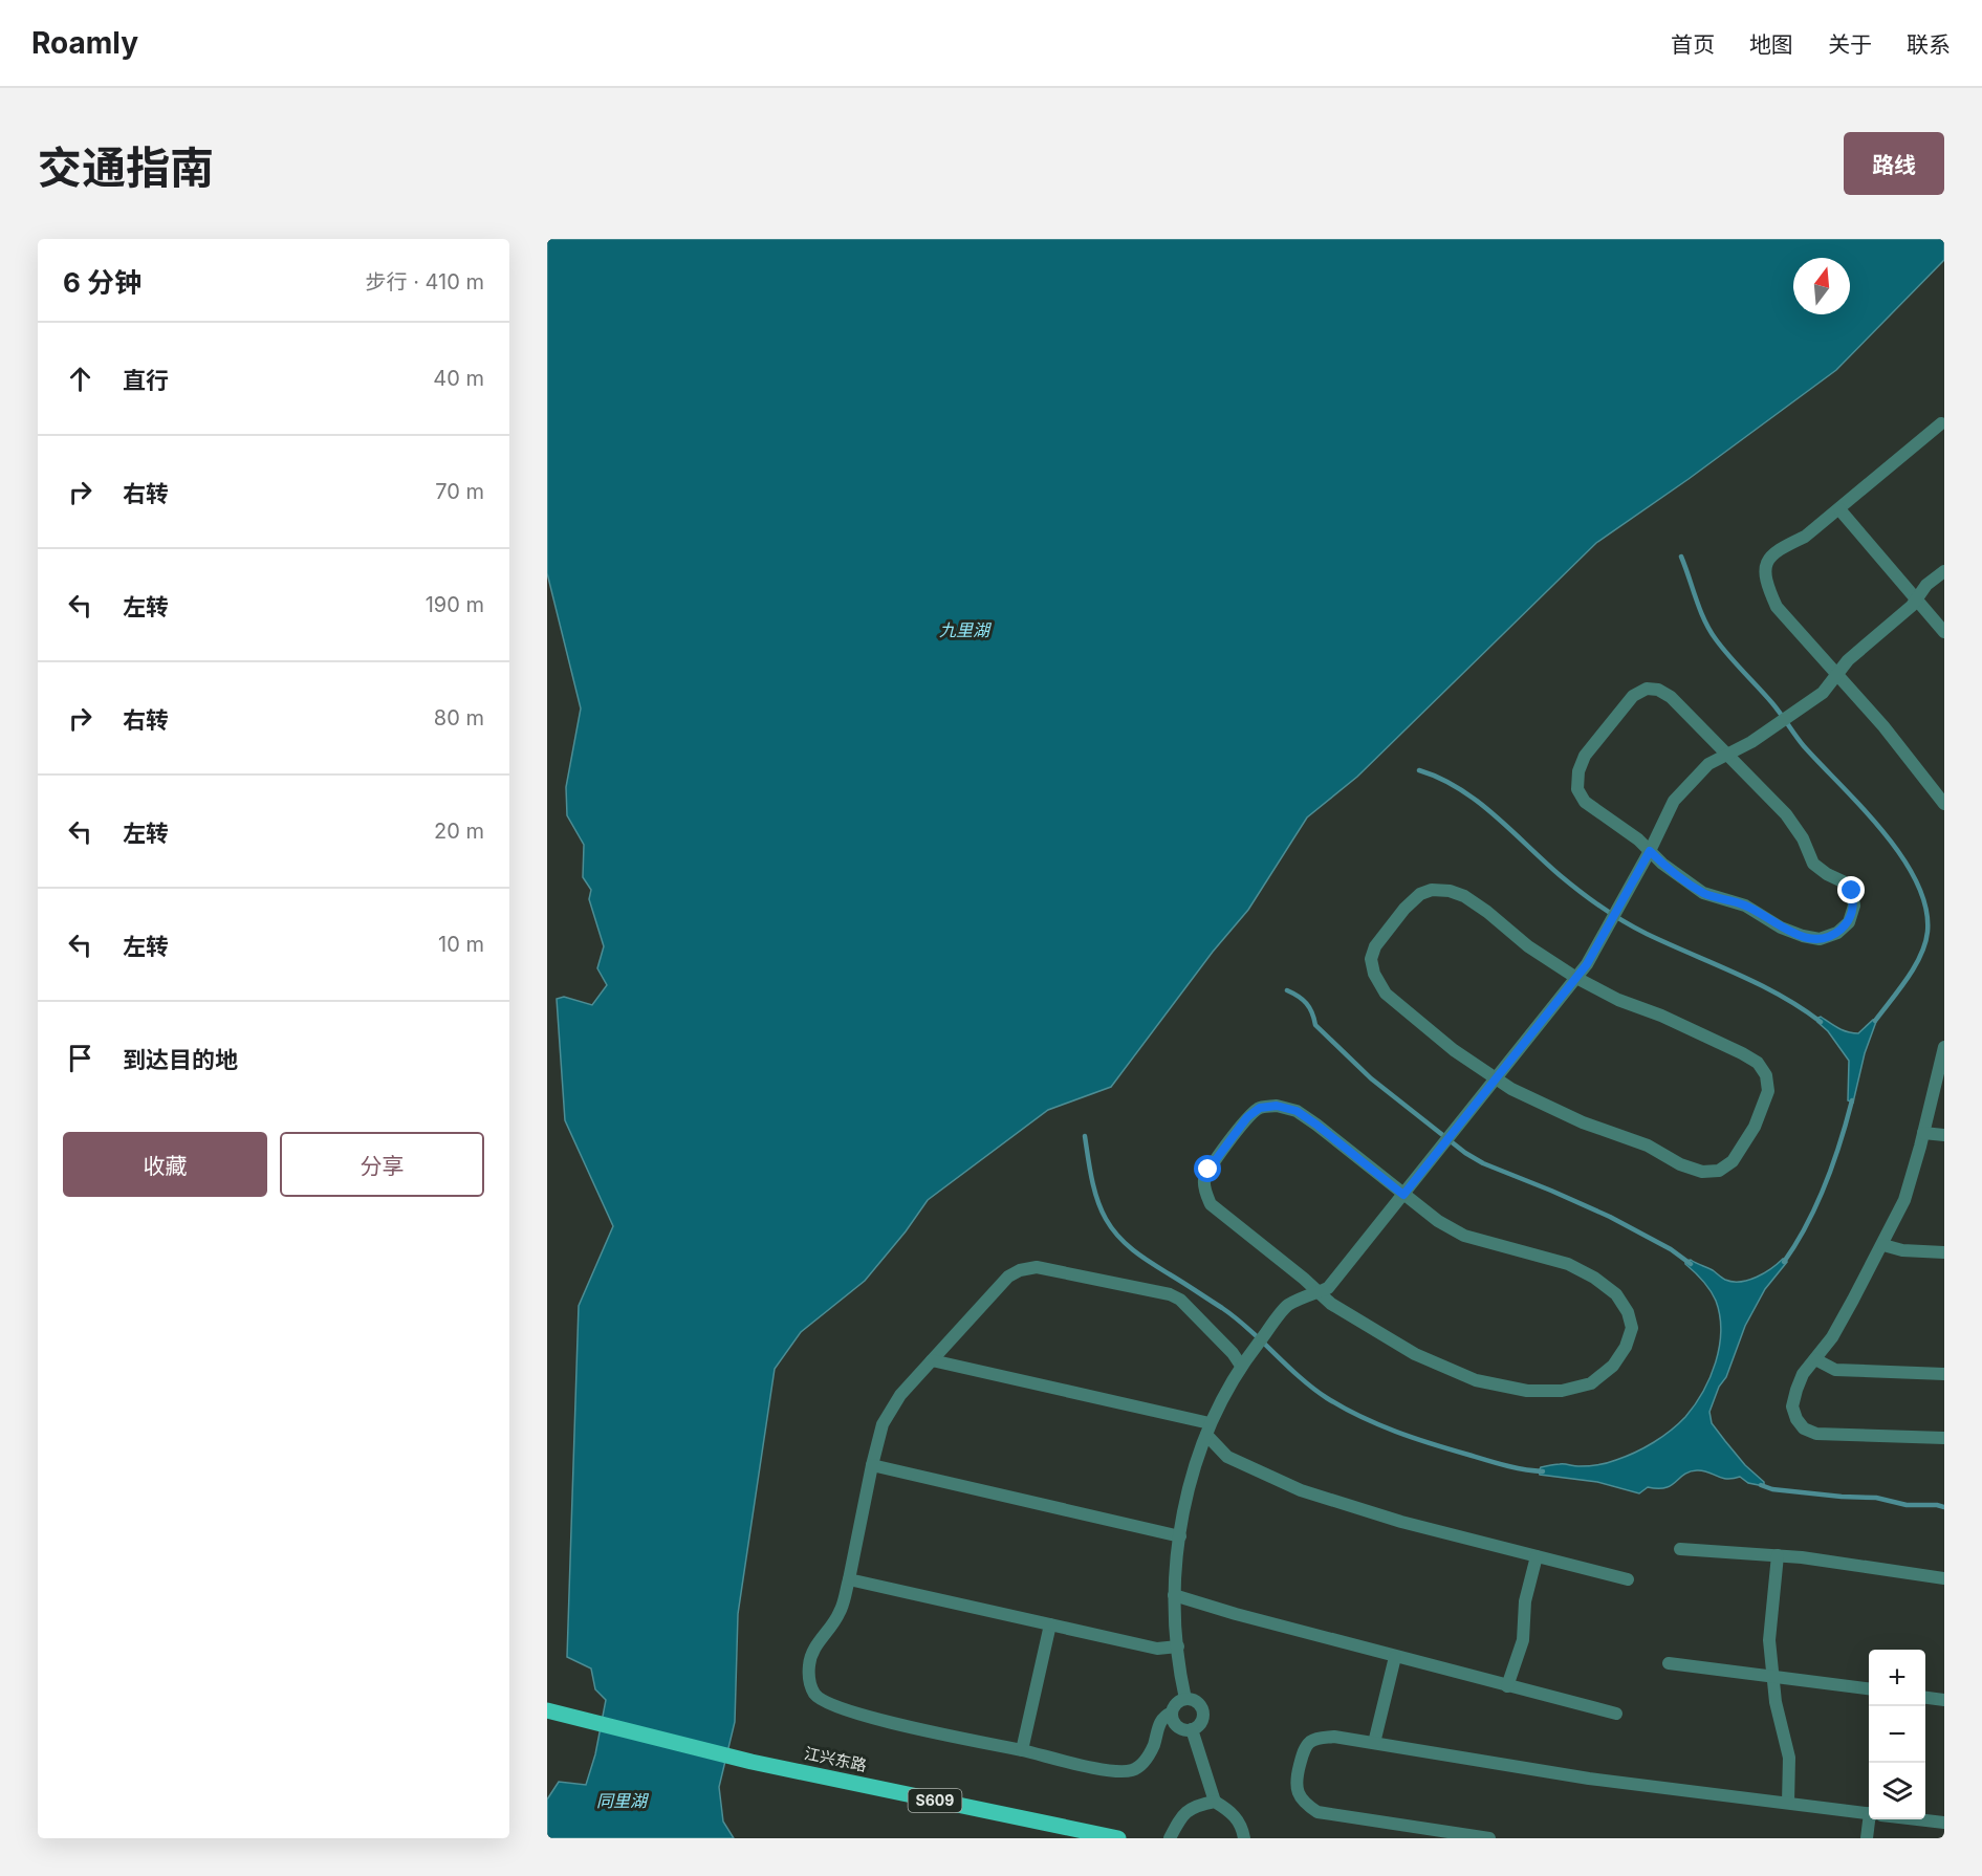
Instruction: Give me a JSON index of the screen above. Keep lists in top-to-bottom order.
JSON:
{
  "streets": {
    "main road": ["江兴东路", "S609"]
  },
  "water": ["九里湖", "同里湖"],
  "north": "top",
  "page": {
    "header": "Roamly",
    "nav": [
      "首页",
      "地图",
      "关于",
      "联系"
    ],
    "title": "交通指南",
    "buttons": [
      "路线",
      ["收藏", "分享"]
    ],
    "heading": ["6 分钟", "步行 · 410 m"],
    "list": [
      ["直行", "40 m"],
      ["右转", "70 m"],
      ["左转", "190 m"],
      ["右转", "80 m"],
      ["左转", "20 m"],
      ["左转", "10 m"],
      "到达目的地"
    ],
    "map_buttons": ["+", "−"]
  }
}
